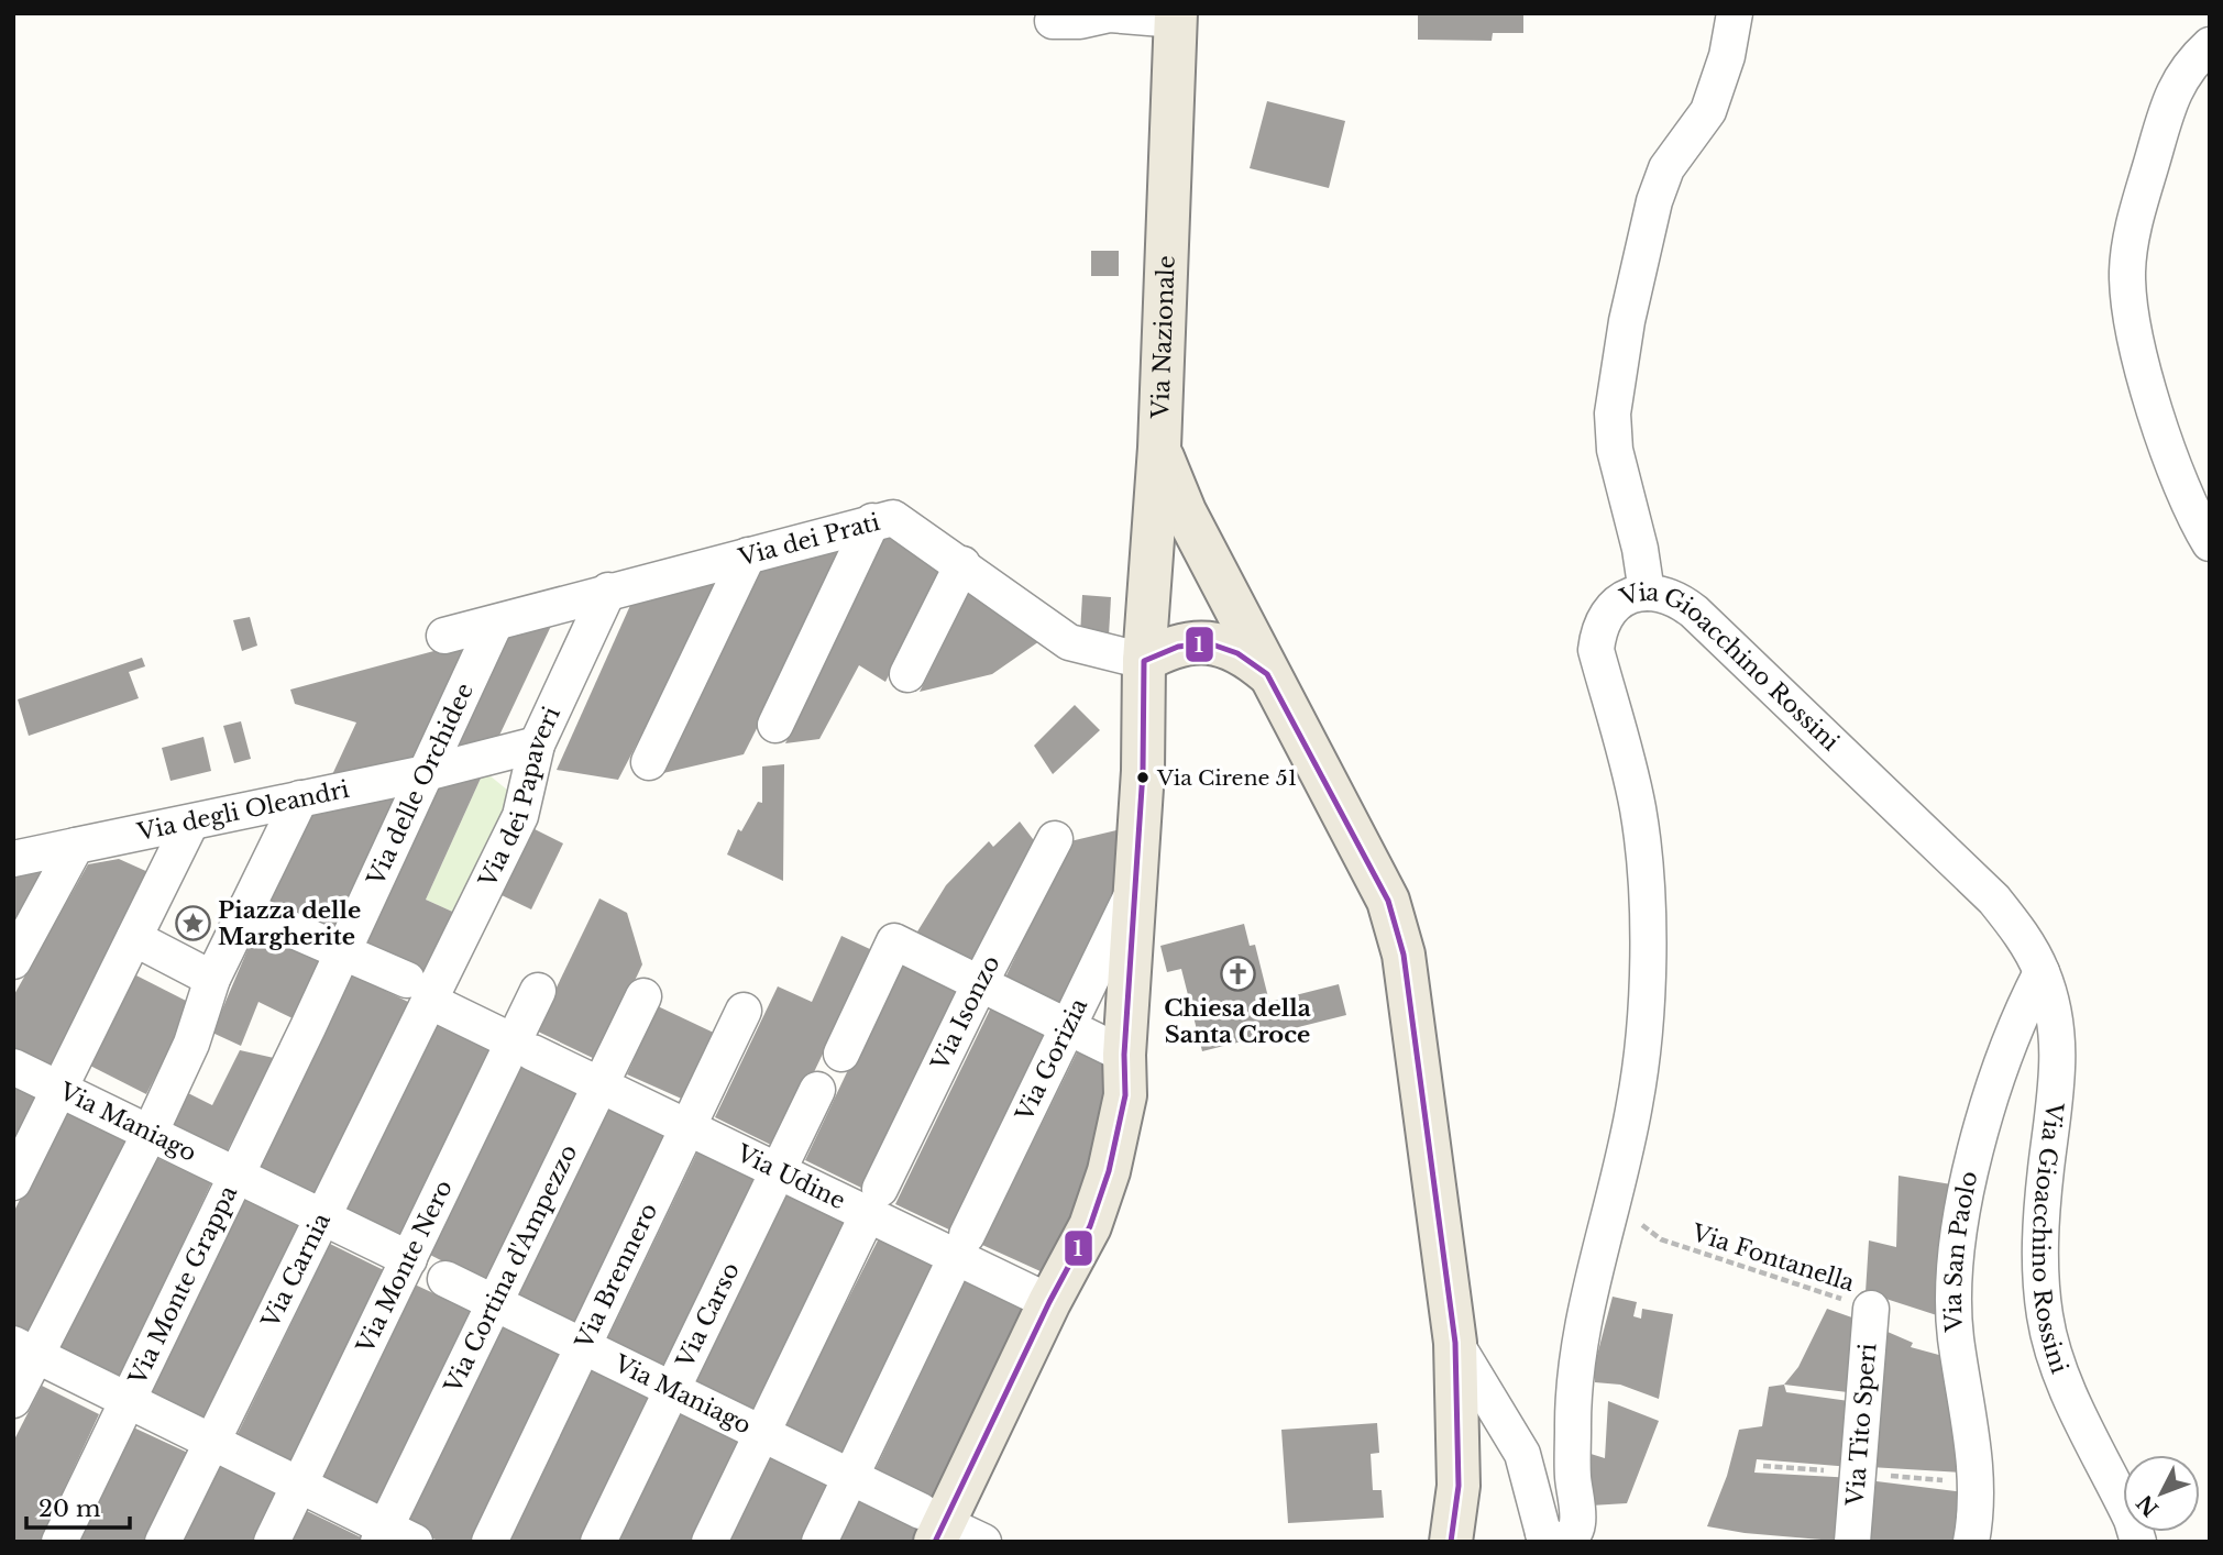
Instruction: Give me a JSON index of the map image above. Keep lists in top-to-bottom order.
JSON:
{
  "streets": {
    "main road": ["Via Nazionale"],
    "street": [
      "Via dei Prati",
      "Via Gioacchino Rossini",
      "Via delle Orchidee",
      "Via dei Papaveri",
      "Via degli Oleandri",
      "Via Isonzo",
      "Via Gorizia",
      "Via Maniago",
      "Via Udine",
      "Via San Paolo",
      "Via Monte Nero",
      "Via Cortina d'Ampezzo",
      "Via Carnia",
      "Via Brennero",
      "Via Monte Grappa",
      "Via Carso",
      "Via Tito Speri"
    ],
    "path": ["Via Fontanella"]
  },
  "crossings": [
    ["Via Nazionale", "Via dei Prati"],
    ["Via Nazionale", "Via Gorizia"],
    ["Via Nazionale", "Via Maniago"],
    ["Via Nazionale", "Via Udine"],
    ["Via dei Prati", "Via delle Orchidee"],
    ["Via dei Prati", "Via dei Papaveri"],
    ["Via Gioacchino Rossini", "Via San Paolo"],
    ["Via delle Orchidee", "Via degli Oleandri"],
    ["Via delle Orchidee", "Via Udine"],
    ["Via delle Orchidee", "Via Monte Grappa"],
    ["Via dei Papaveri", "Via degli Oleandri"],
    ["Via dei Papaveri", "Via Udine"],
    ["Via dei Papaveri", "Via Carnia"],
    ["Via Isonzo", "Via Maniago"],
    ["Via Isonzo", "Via Udine"],
    ["Via Maniago", "Via Monte Nero"],
    ["Via Maniago", "Via Cortina d'Ampezzo"],
    ["Via Maniago", "Via Carnia"],
    ["Via Maniago", "Via Brennero"],
    ["Via Maniago", "Via Monte Grappa"],
    ["Via Maniago", "Via Carso"],
    ["Via Udine", "Via Monte Nero"],
    ["Via Udine", "Via Cortina d'Ampezzo"],
    ["Via Udine", "Via Carnia"],
    ["Via Udine", "Via Brennero"],
    ["Via Udine", "Via Carso"],
    ["Via Fontanella", "Via Tito Speri"]
  ],
  "places": {
    "other": ["Via Cirene 51"],
    "place": ["Piazza delle Margherite"],
    "church": ["Chiesa della Santa Croce"]
  },
  "lines": ["transit line 1"],
  "scale_bar": "20 m",
  "north": "bottom left"
}
